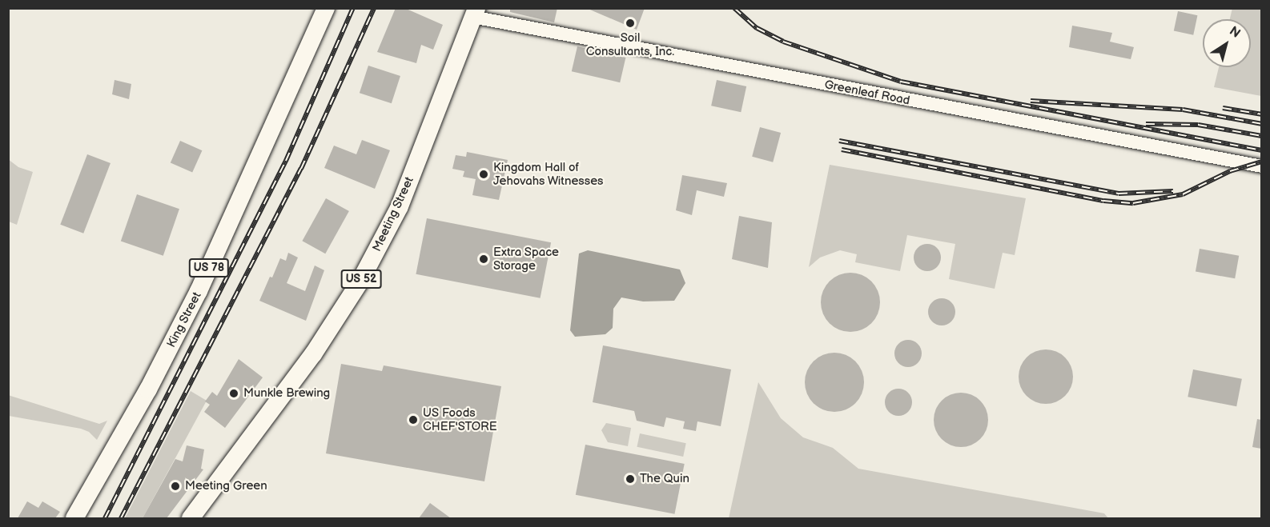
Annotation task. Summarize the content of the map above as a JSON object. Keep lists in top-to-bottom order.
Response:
{
  "streets": {
    "main road": [
      "Meeting Street",
      "US 78",
      "US 52",
      "King Street"
    ],
    "street": ["Greenleaf Road"]
  },
  "crossings": [
    ["Greenleaf Road", "Meeting Street"]
  ],
  "places": [
    "Soil Consultants, Inc.",
    "Kingdom Hall of Jehovahs Witnesses",
    "Extra Space Storage",
    "Munkle Brewing",
    "US Foods CHEF'STORE",
    "The Quin",
    "Meeting Green"
  ],
  "north": "top right"
}
